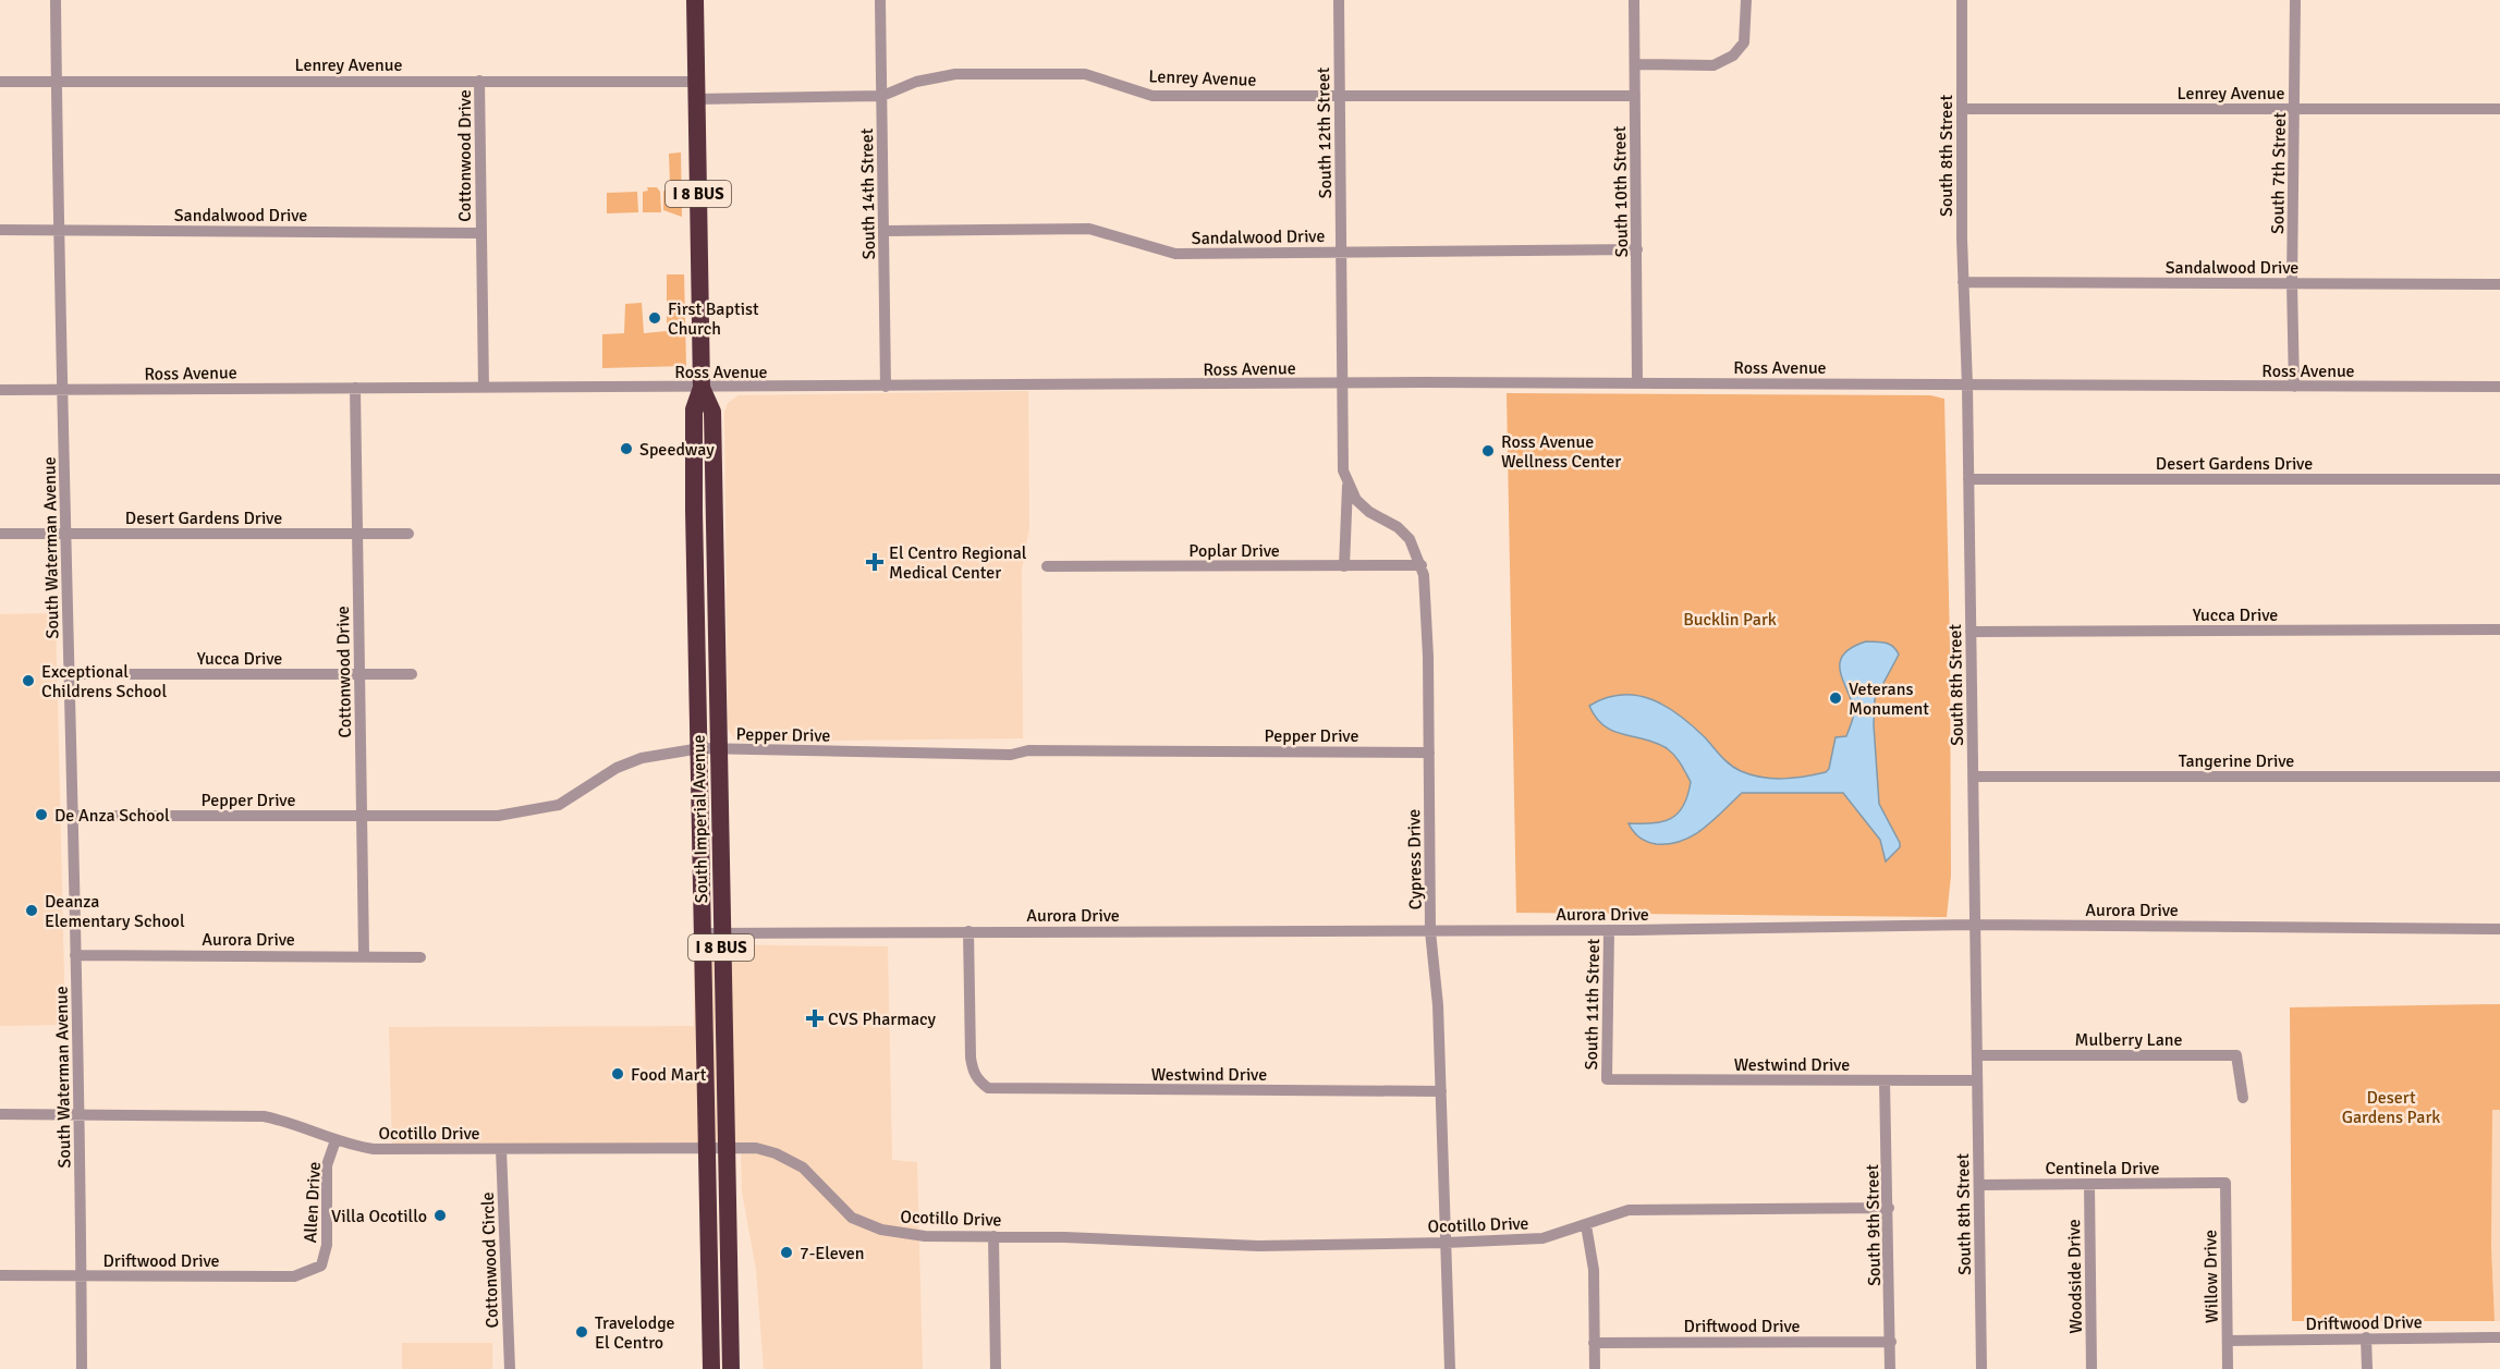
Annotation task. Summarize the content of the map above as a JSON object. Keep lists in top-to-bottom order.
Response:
{
  "streets": {
    "highway": ["I 8 BUS", "South Imperial Avenue"],
    "street": [
      "Lenrey Avenue",
      "South 12th Street",
      "Cottonwood Drive",
      "South 8th Street",
      "South 7th Street",
      "South 10th Street",
      "South 14th Street",
      "Sandalwood Drive",
      "Ross Avenue",
      "Desert Gardens Drive",
      "South Waterman Avenue",
      "Poplar Drive",
      "Yucca Drive",
      "Pepper Drive",
      "Tangerine Drive",
      "Cypress Drive",
      "Aurora Drive",
      "South 11th Street",
      "Mulberry Lane",
      "Westwind Drive",
      "Ocotillo Drive",
      "Centinela Drive",
      "Allen Drive",
      "South 9th Street",
      "Driftwood Drive",
      "Cottonwood Circle",
      "Woodside Drive",
      "Willow Drive"
    ]
  },
  "crossings": [
    ["Lenrey Avenue", "South 12th Street"],
    ["Lenrey Avenue", "Cottonwood Drive"],
    ["Lenrey Avenue", "South 8th Street"],
    ["Lenrey Avenue", "South 7th Street"],
    ["Lenrey Avenue", "South 10th Street"],
    ["Lenrey Avenue", "South 14th Street"],
    ["Lenrey Avenue", "South Waterman Avenue"],
    ["Lenrey Avenue", "South Imperial Avenue"],
    ["South 12th Street", "Sandalwood Drive"],
    ["South 12th Street", "Ross Avenue"],
    ["Cottonwood Drive", "Sandalwood Drive"],
    ["Cottonwood Drive", "Ross Avenue"],
    ["Cottonwood Drive", "Desert Gardens Drive"],
    ["Cottonwood Drive", "Yucca Drive"],
    ["Cottonwood Drive", "Pepper Drive"],
    ["Cottonwood Drive", "Aurora Drive"],
    ["South 8th Street", "Sandalwood Drive"],
    ["South 8th Street", "Ross Avenue"],
    ["South 8th Street", "Desert Gardens Drive"],
    ["South 8th Street", "Yucca Drive"],
    ["South 8th Street", "Tangerine Drive"],
    ["South 8th Street", "Aurora Drive"],
    ["South 8th Street", "Mulberry Lane"],
    ["South 8th Street", "Westwind Drive"],
    ["South 8th Street", "Centinela Drive"],
    ["South 7th Street", "Sandalwood Drive"],
    ["South 7th Street", "Ross Avenue"],
    ["South 10th Street", "Sandalwood Drive"],
    ["South 10th Street", "Ross Avenue"],
    ["South 14th Street", "Sandalwood Drive"],
    ["South 14th Street", "Ross Avenue"],
    ["Sandalwood Drive", "South Waterman Avenue"],
    ["Ross Avenue", "South Waterman Avenue"],
    ["Ross Avenue", "South Imperial Avenue"],
    ["Desert Gardens Drive", "South Waterman Avenue"],
    ["South Waterman Avenue", "Yucca Drive"],
    ["South Waterman Avenue", "Pepper Drive"],
    ["South Waterman Avenue", "Aurora Drive"],
    ["South Waterman Avenue", "Ocotillo Drive"],
    ["South Waterman Avenue", "Driftwood Drive"],
    ["Poplar Drive", "Cypress Drive"],
    ["Pepper Drive", "South Imperial Avenue"],
    ["Pepper Drive", "Cypress Drive"],
    ["South Imperial Avenue", "Aurora Drive"],
    ["South Imperial Avenue", "Ocotillo Drive"],
    ["Cypress Drive", "Aurora Drive"],
    ["Cypress Drive", "Westwind Drive"],
    ["Cypress Drive", "Ocotillo Drive"],
    ["Aurora Drive", "South 11th Street"],
    ["Aurora Drive", "Westwind Drive"],
    ["South 11th Street", "Westwind Drive"],
    ["Westwind Drive", "South 9th Street"],
    ["Ocotillo Drive", "Allen Drive"],
    ["Ocotillo Drive", "South 9th Street"],
    ["Ocotillo Drive", "Cottonwood Circle"],
    ["Centinela Drive", "Woodside Drive"],
    ["Centinela Drive", "Willow Drive"],
    ["Allen Drive", "Driftwood Drive"],
    ["South 9th Street", "Driftwood Drive"],
    ["Driftwood Drive", "Willow Drive"]
  ],
  "parks": ["Bucklin Park", "Desert Gardens Park"],
  "places": {
    "other": [
      "First Baptist Church",
      "Speedway",
      "Ross Avenue Wellness Center",
      "Exceptional Childrens School",
      "Veterans Monument",
      "De Anza School",
      "Deanza Elementary School",
      "Food Mart",
      "Villa Ocotillo",
      "7-Eleven",
      "Travelodge El Centro"
    ],
    "health": ["El Centro Regional Medical Center", "CVS Pharmacy"]
  }
}
